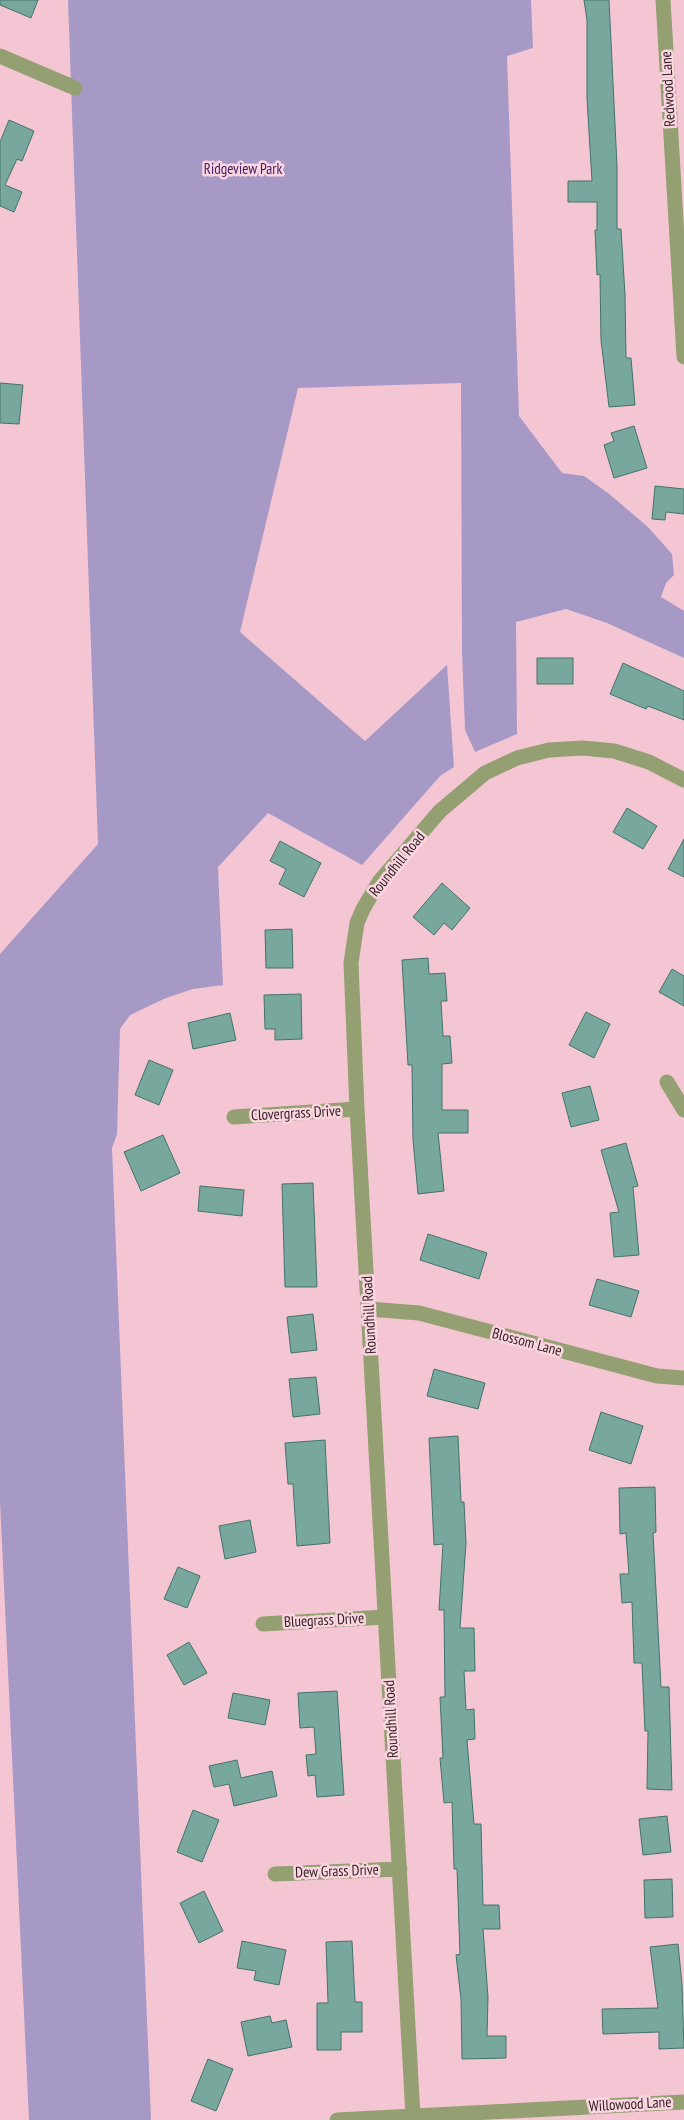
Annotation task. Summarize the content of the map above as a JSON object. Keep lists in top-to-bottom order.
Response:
{
  "streets": {
    "street": [
      "Redwood Lane",
      "Roundhill Road",
      "Clovergrass Drive",
      "Blossom Lane",
      "Bluegrass Drive",
      "Dew Grass Drive",
      "Willowood Lane"
    ]
  },
  "crossings": [
    ["Roundhill Road", "Clovergrass Drive"],
    ["Roundhill Road", "Blossom Lane"],
    ["Roundhill Road", "Bluegrass Drive"],
    ["Roundhill Road", "Dew Grass Drive"],
    ["Roundhill Road", "Willowood Lane"]
  ],
  "parks": ["Ridgeview Park"]
}
